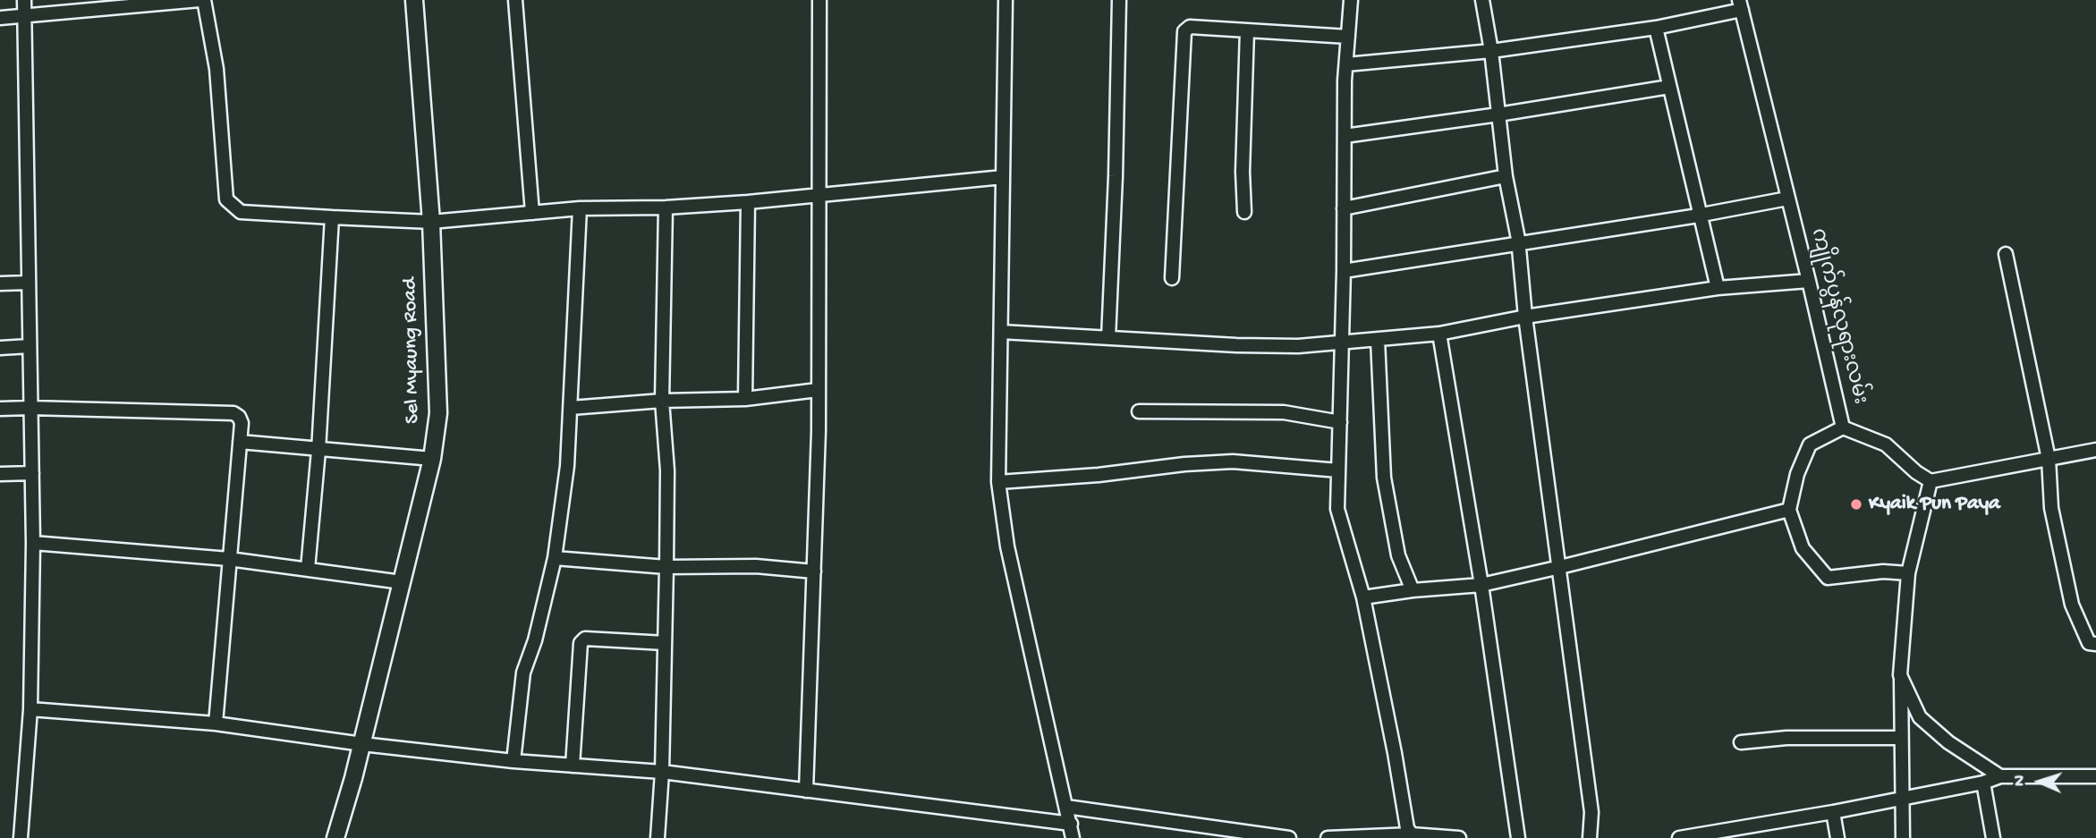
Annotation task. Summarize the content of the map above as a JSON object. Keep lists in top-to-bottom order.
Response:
{
  "streets": {
    "main road": ["Sel Myaung Road"],
    "street": ["ကျိုက်ပွန်လုရားလမ်း"]
  },
  "places": ["Kyaik Pun Paya"],
  "north": "left"
}
